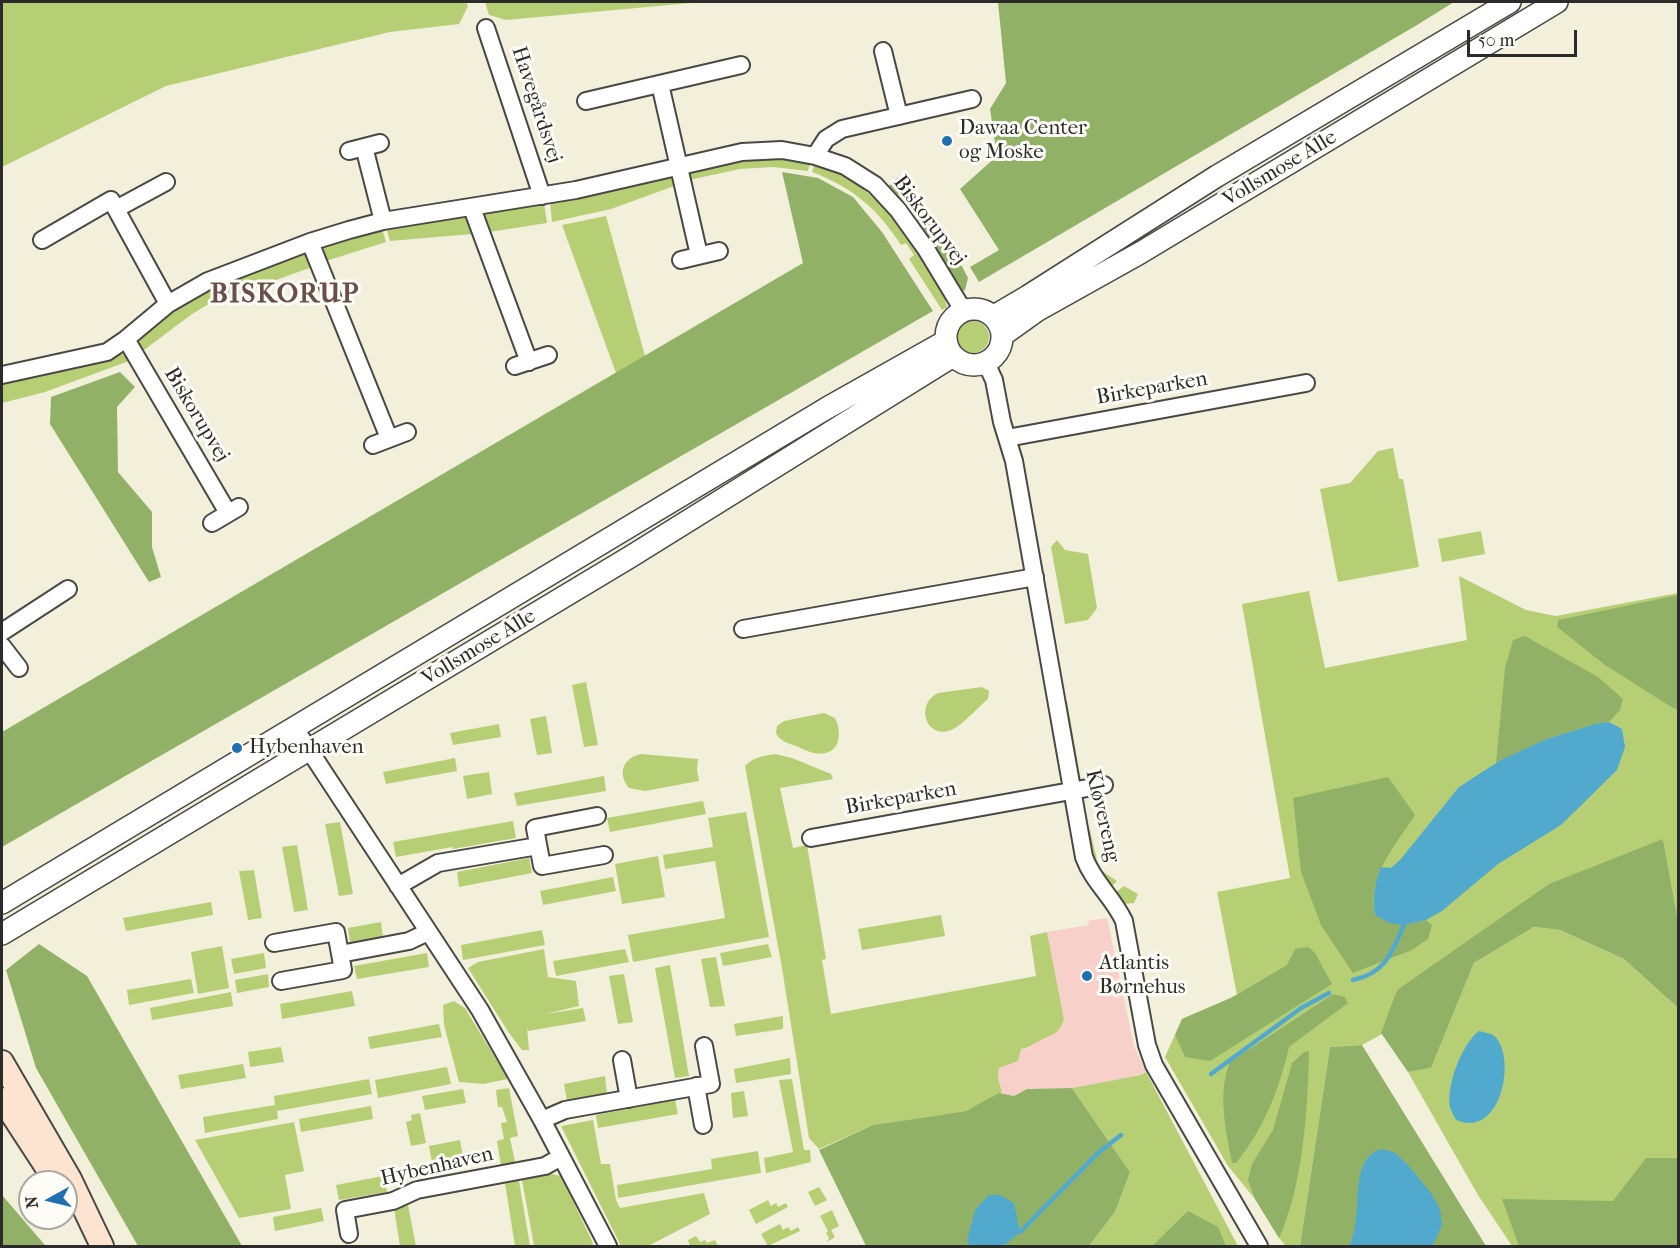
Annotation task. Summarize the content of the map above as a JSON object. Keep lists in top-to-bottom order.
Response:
{
  "streets": {
    "street": [
      "Havegårdsvej",
      "Vollsmose Alle",
      "Biskorupvej",
      "Birkeparken",
      "Kløvereng",
      "Hybenhaven"
    ]
  },
  "crossings": [
    ["Havegårdsvej", "Biskorupvej"],
    ["Vollsmose Alle", "Biskorupvej"],
    ["Vollsmose Alle", "Kløvereng"],
    ["Biskorupvej", "Kløvereng"],
    ["Birkeparken", "Kløvereng"]
  ],
  "districts": ["BISKORUP"],
  "places": ["Dawaa Center og Moske", "Hybenhaven", "Atlantis Børnehus"],
  "scale_bar": "50 m",
  "north": "left"
}
